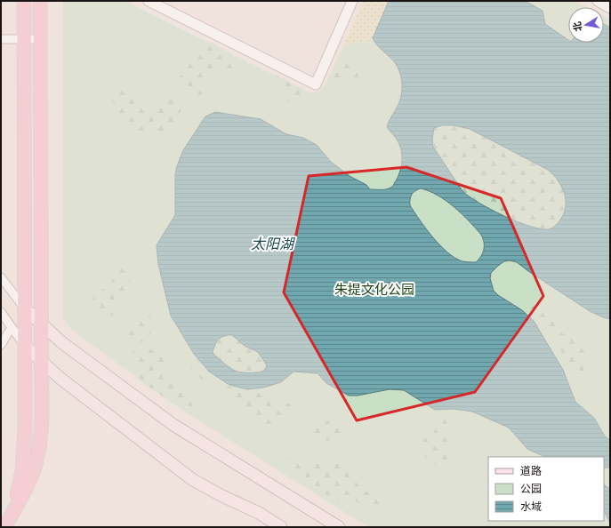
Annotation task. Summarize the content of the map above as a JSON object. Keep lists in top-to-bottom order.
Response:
{
  "water": ["太阳湖"],
  "parks": ["朱提文化公园"],
  "legend": ["道路", "公园", "水域"],
  "north": "left"
}
